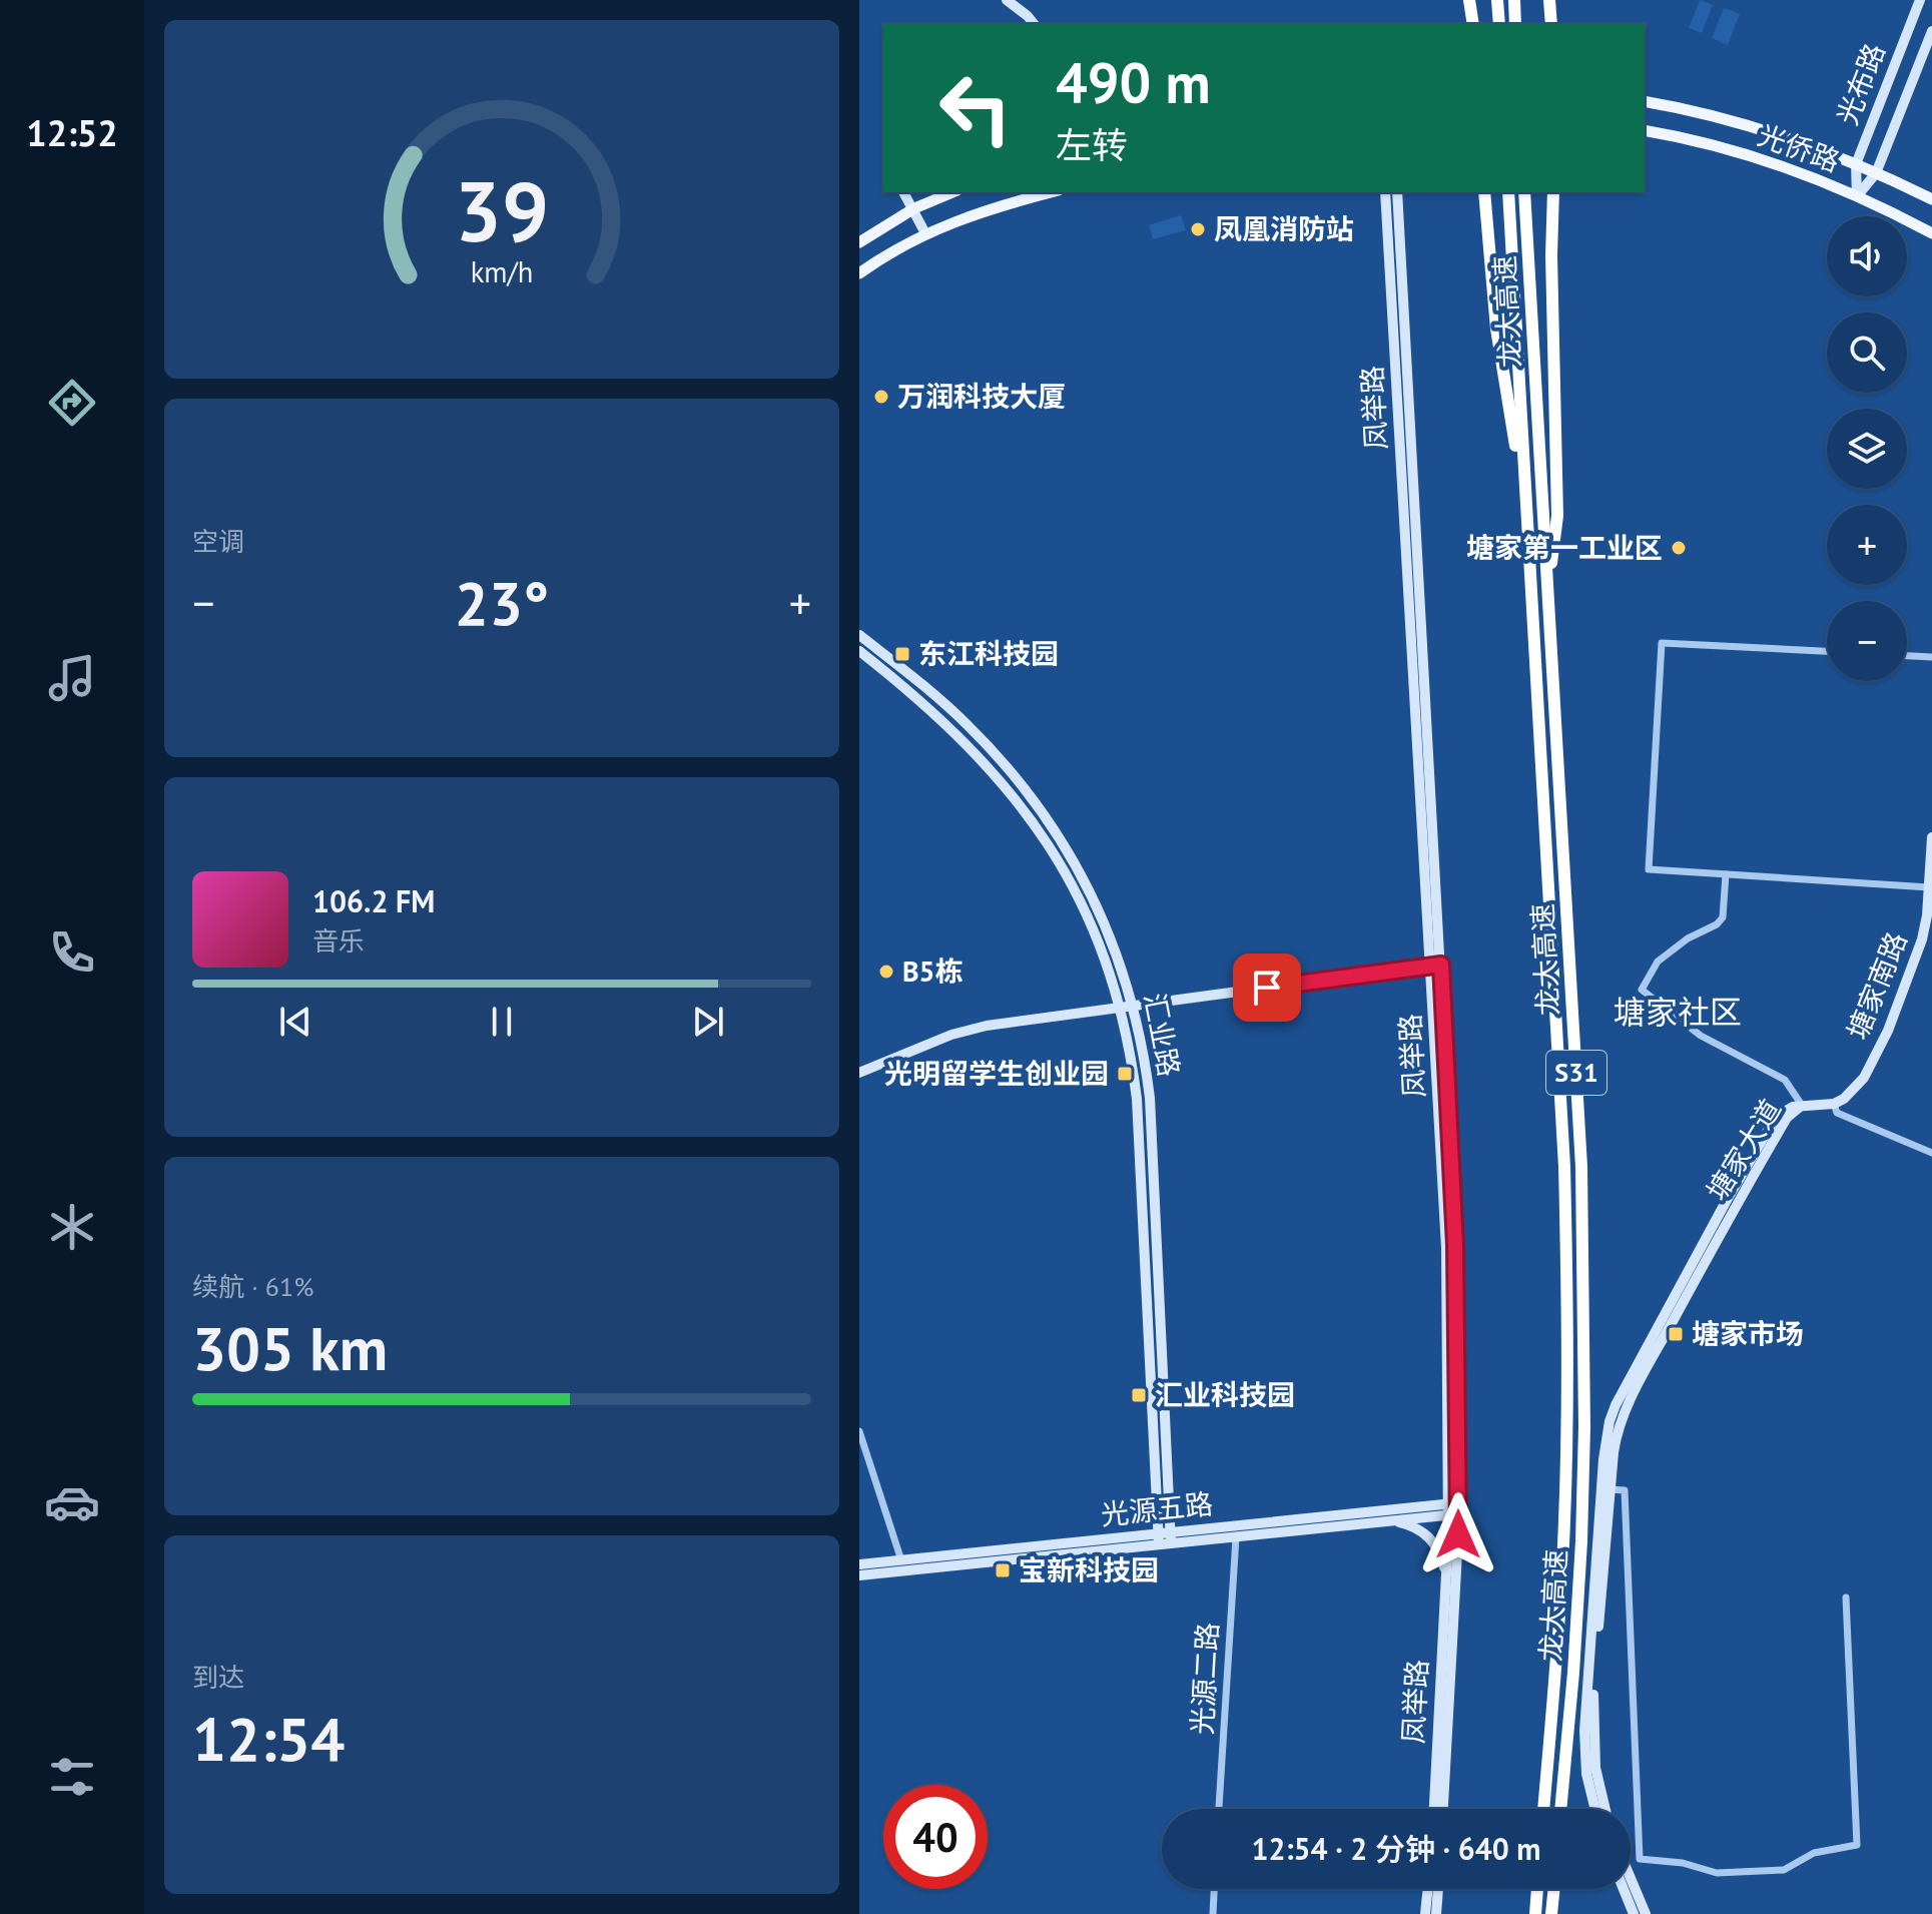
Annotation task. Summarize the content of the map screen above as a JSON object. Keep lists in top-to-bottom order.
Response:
{
  "streets": {
    "highway": ["龙大高速", "S31"],
    "main road": ["光侨路"],
    "street": [
      "光布路",
      "凤举路",
      "塘家南路",
      "汇业路",
      "塘家大道",
      "光源五路",
      "光源二路"
    ]
  },
  "crossings": [
    ["光布路", "光侨路"],
    ["凤举路", "光源五路"],
    ["汇业路", "光源五路"],
    ["光源五路", "光源二路"]
  ],
  "districts": ["塘家社区"],
  "places": {
    "other": [
      "凤凰消防站",
      "万润科技大厦",
      "塘家第一工业区",
      "B5栋"
    ],
    "transit": [
      "东江科技园",
      "光明留学生创业园",
      "塘家市场",
      "汇业科技园",
      "宝新科技园"
    ]
  },
  "page": {
    "tabs": "12:52",
    "turn": ["490 m", "左转"],
    "map_buttons": ["+", "−"],
    "tile": [
      "空调",
      ["续航 · 61%", "305 km"],
      ["到达", "12:54"]
    ],
    "heat": ["−", "23°", "+"],
    "song": ["106.2 FM", "音乐"],
    "limit": "40",
    "trip": "12:54 · 2 分钟 · 640 m",
    "gauge": ["39", "km/h"]
  }
}
